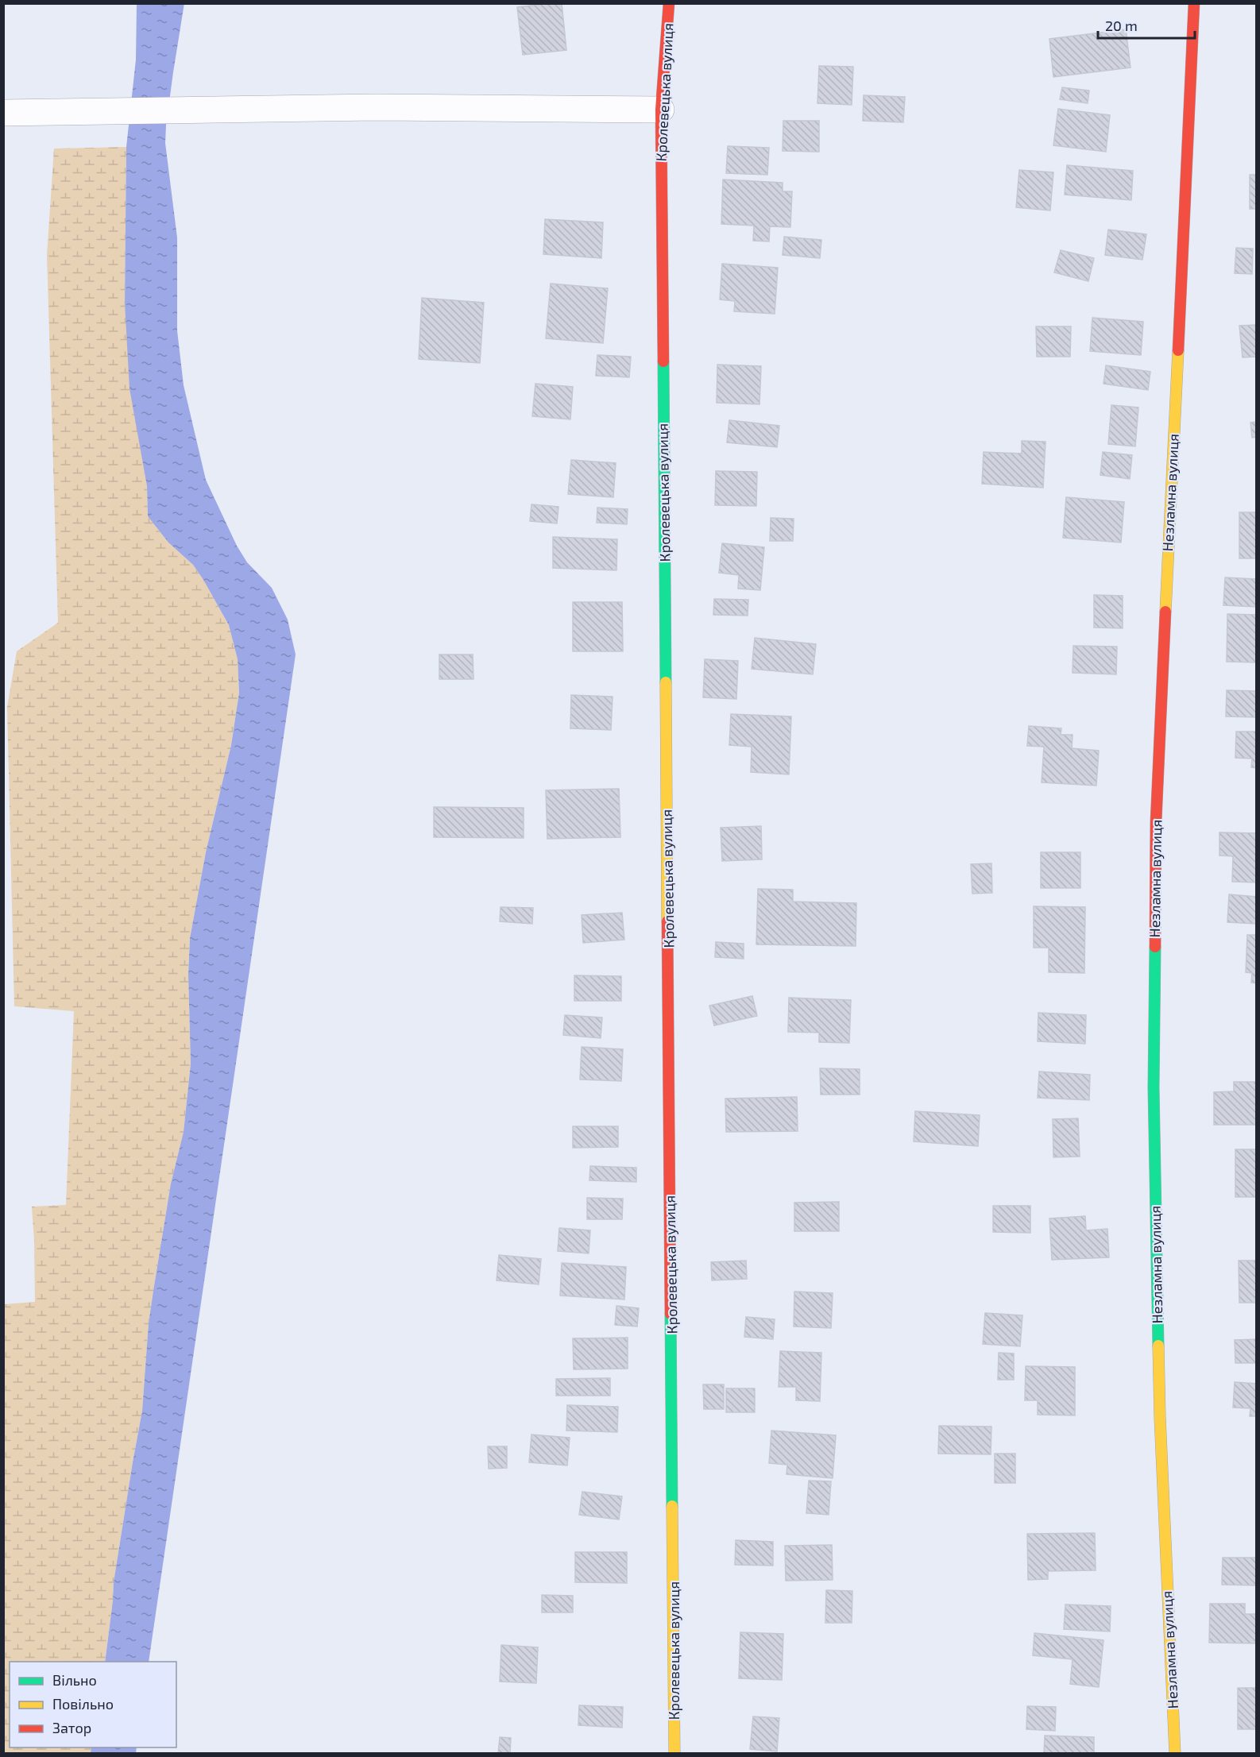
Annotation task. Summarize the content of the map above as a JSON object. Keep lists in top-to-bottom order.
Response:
{
  "streets": {
    "street": ["Кролевецька вулиця", "Незламна вулиця"]
  },
  "legend": ["Вільно", "Повільно", "Затор"],
  "scale_bar": "20 m"
}
